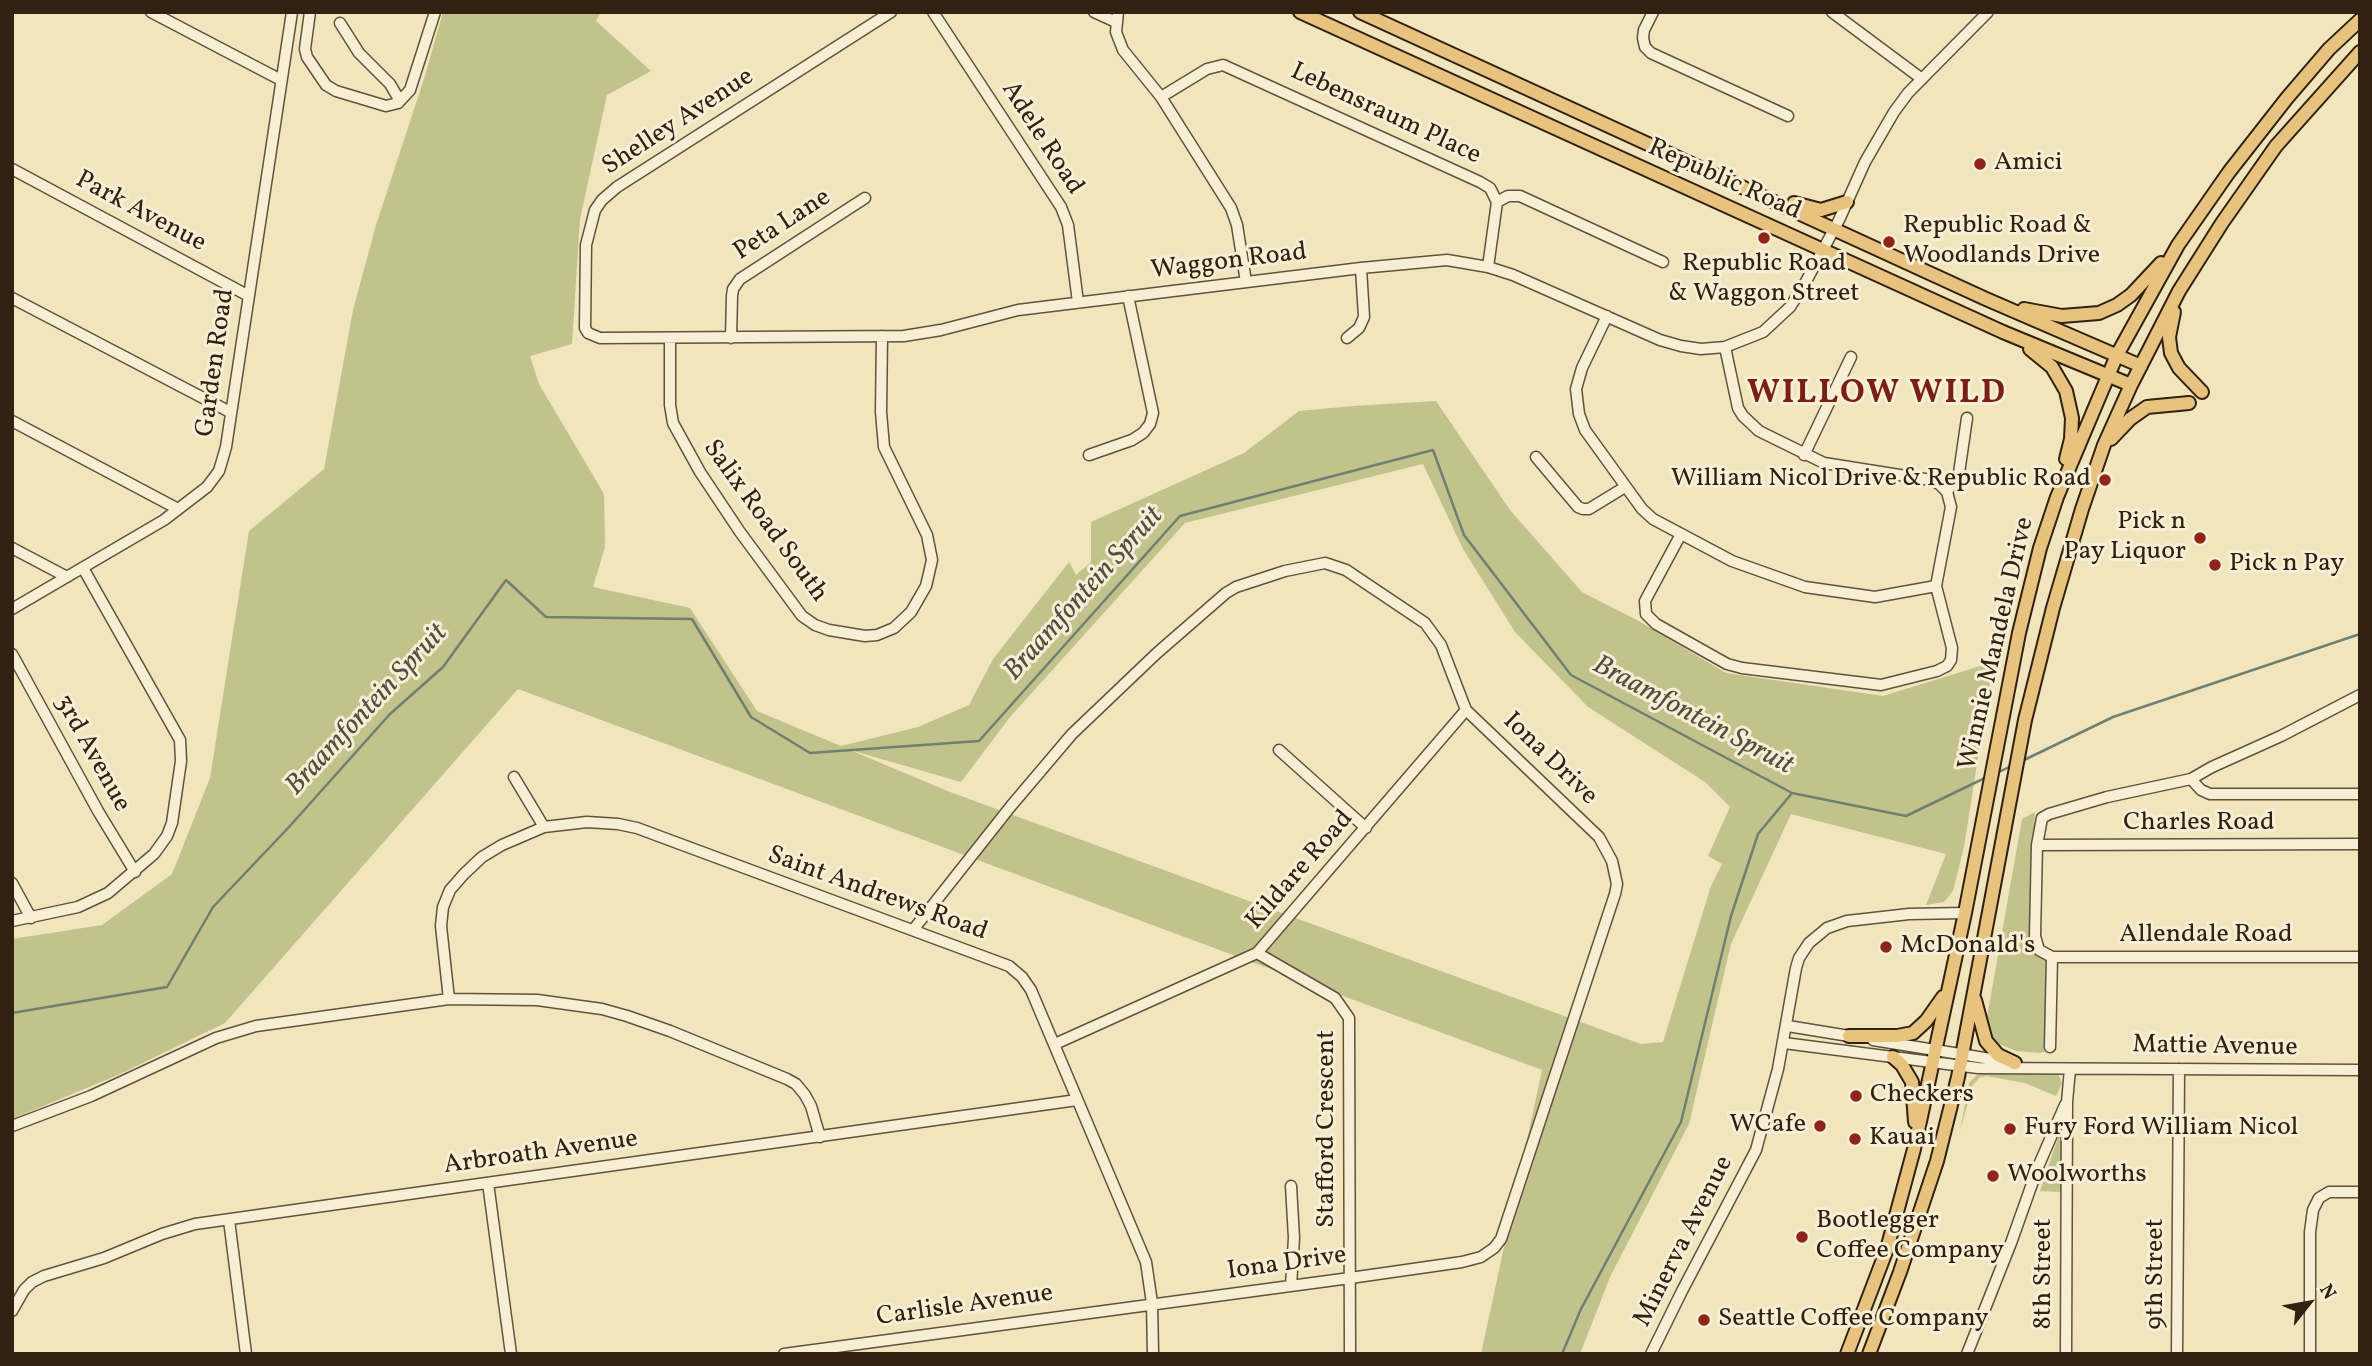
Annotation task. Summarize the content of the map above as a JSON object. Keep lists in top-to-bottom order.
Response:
{
  "streets": {
    "main road": ["Republic Road", "Winnie Mandela Drive"],
    "street": [
      "Lebensraum Place",
      "Shelley Avenue",
      "Adele Road",
      "Park Avenue",
      "Peta Lane",
      "Waggon Road",
      "Garden Road",
      "Salix Road South",
      "3rd Avenue",
      "Iona Drive",
      "Charles Road",
      "Kildare Road",
      "Saint Andrews Road",
      "Allendale Road",
      "Mattie Avenue",
      "Stafford Crescent",
      "Arbroath Avenue",
      "Minerva Avenue",
      "8th Street",
      "9th Street",
      "Carlisle Avenue"
    ]
  },
  "crossings": [
    ["Shelley Avenue", "Waggon Road"],
    ["Adele Road", "Waggon Road"],
    ["Republic Road", "Waggon Road"],
    ["Republic Road", "Winnie Mandela Drive"],
    ["Park Avenue", "Garden Road"],
    ["Peta Lane", "Waggon Road"],
    ["Waggon Road", "Salix Road South"],
    ["Winnie Mandela Drive", "Mattie Avenue"],
    ["Winnie Mandela Drive", "Minerva Avenue"],
    ["Iona Drive", "Kildare Road"],
    ["Iona Drive", "Saint Andrews Road"],
    ["Iona Drive", "Stafford Crescent"],
    ["Iona Drive", "Carlisle Avenue"],
    ["Kildare Road", "Saint Andrews Road"],
    ["Kildare Road", "Stafford Crescent"],
    ["Saint Andrews Road", "Arbroath Avenue"],
    ["Saint Andrews Road", "Carlisle Avenue"],
    ["Mattie Avenue", "Minerva Avenue"],
    ["Mattie Avenue", "8th Street"],
    ["Mattie Avenue", "9th Street"]
  ],
  "districts": ["WILLOW WILD"],
  "water": ["Braamfontein Spruit"],
  "places": [
    "Amici",
    "Republic Road & Waggon Street",
    "Republic Road & Woodlands Drive",
    "William Nicol Drive & Republic Road",
    "Pick n Pay Liquor",
    "Pick n Pay",
    "McDonald's",
    "Checkers",
    "WCafe",
    "Fury Ford William Nicol",
    "Kauai",
    "Woolworths",
    "Bootlegger Coffee Company",
    "Seattle Coffee Company"
  ],
  "north": "top right"
}
